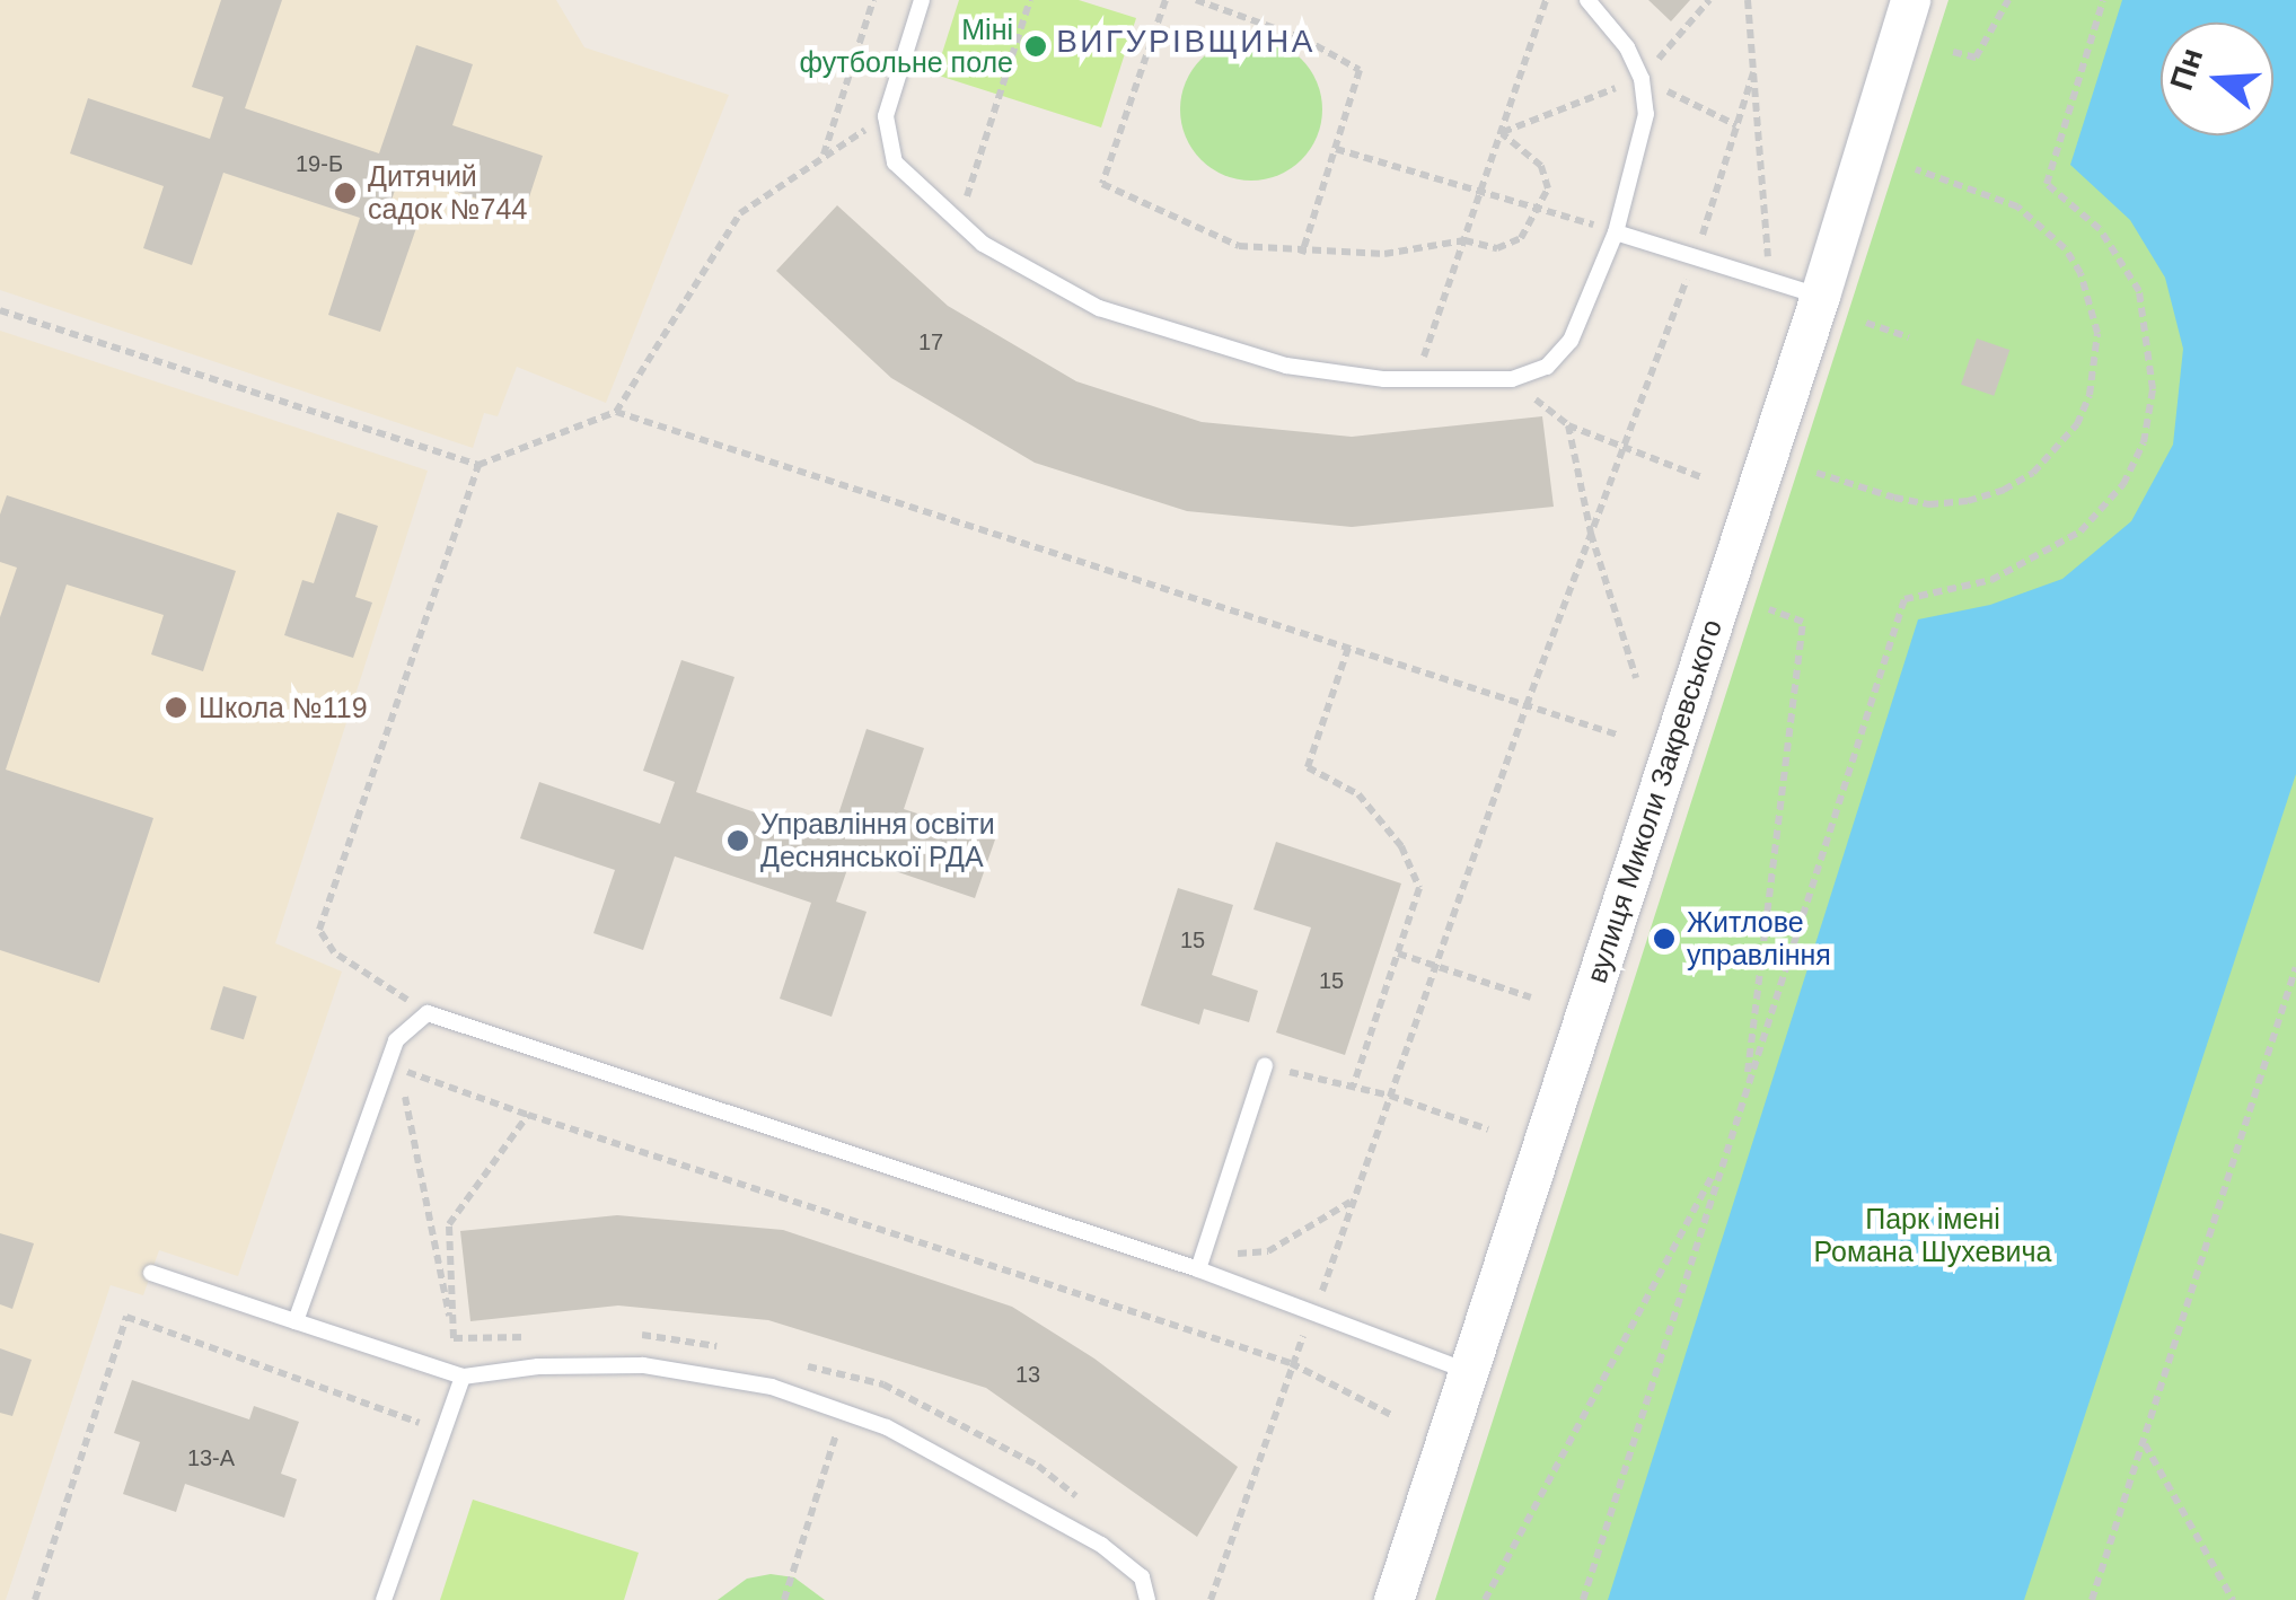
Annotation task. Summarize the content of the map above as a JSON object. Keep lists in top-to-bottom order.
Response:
{
  "streets": {
    "street": ["вулиця Миколи Закревського"]
  },
  "districts": ["ВИГУРІВЩИНА"],
  "parks": ["Парк імені Романа Шухевича"],
  "places": [
    "Міні футбольне поле",
    "Дитячий садок №744",
    "Школа №119",
    "Управління освіти Деснянської РДА",
    "Житлове управління"
  ],
  "house_numbers": [
    "19-Б",
    "17",
    "15",
    "15",
    "13",
    "13-А"
  ],
  "north": "left"
}
